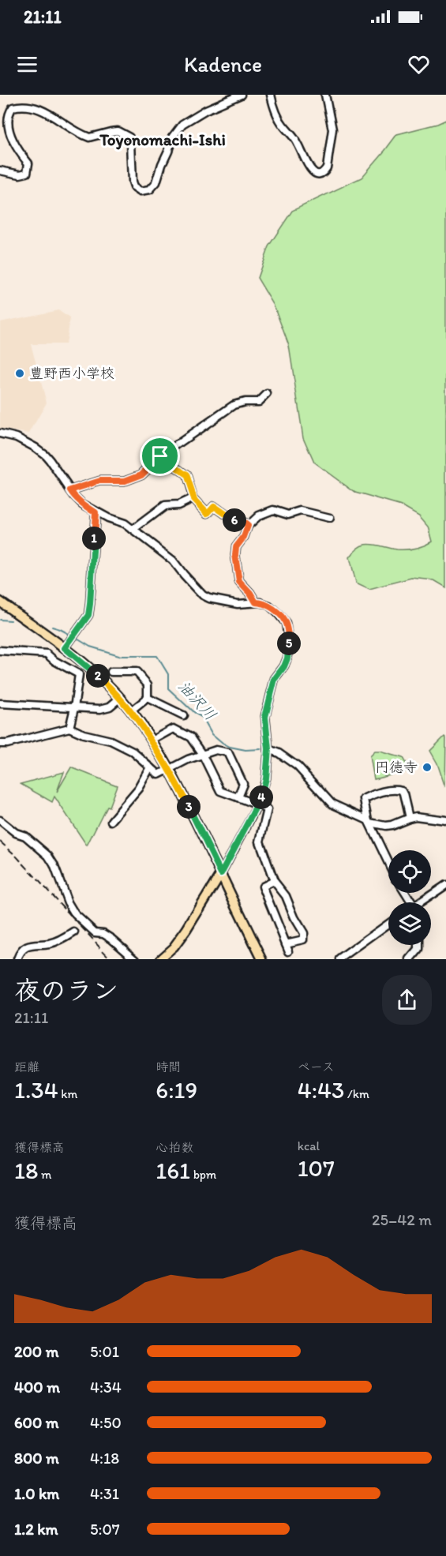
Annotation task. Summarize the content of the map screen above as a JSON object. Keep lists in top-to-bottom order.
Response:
{
  "districts": ["Toyonomachi-Ishi"],
  "water": ["油沢川"],
  "places": ["豊野西小学校", "円徳寺"],
  "page": {
    "status": "21:11",
    "header": "Kadence",
    "pins": [
      "6",
      "1",
      "5",
      "2",
      "4",
      "3"
    ],
    "heading": ["夜のラン", "21:11"],
    "stats": [
      ["距離", "1.34 km"],
      ["時間", "6:19"],
      ["ペース", "4:43 /km"],
      ["獲得標高", "18 m"],
      ["心拍数", "161 bpm"],
      ["kcal", "107"]
    ],
    "chart": ["獲得標高", "25–42 m"],
    "list": [
      {
        "name": "200 m",
        "note": "5:01"
      },
      {
        "name": "400 m",
        "note": "4:34"
      },
      {
        "name": "600 m",
        "note": "4:50"
      },
      {
        "name": "800 m",
        "note": "4:18"
      },
      {
        "name": "1.0 km",
        "note": "4:31"
      },
      {
        "name": "1.2 km",
        "note": "5:07"
      }
    ]
  }
}
